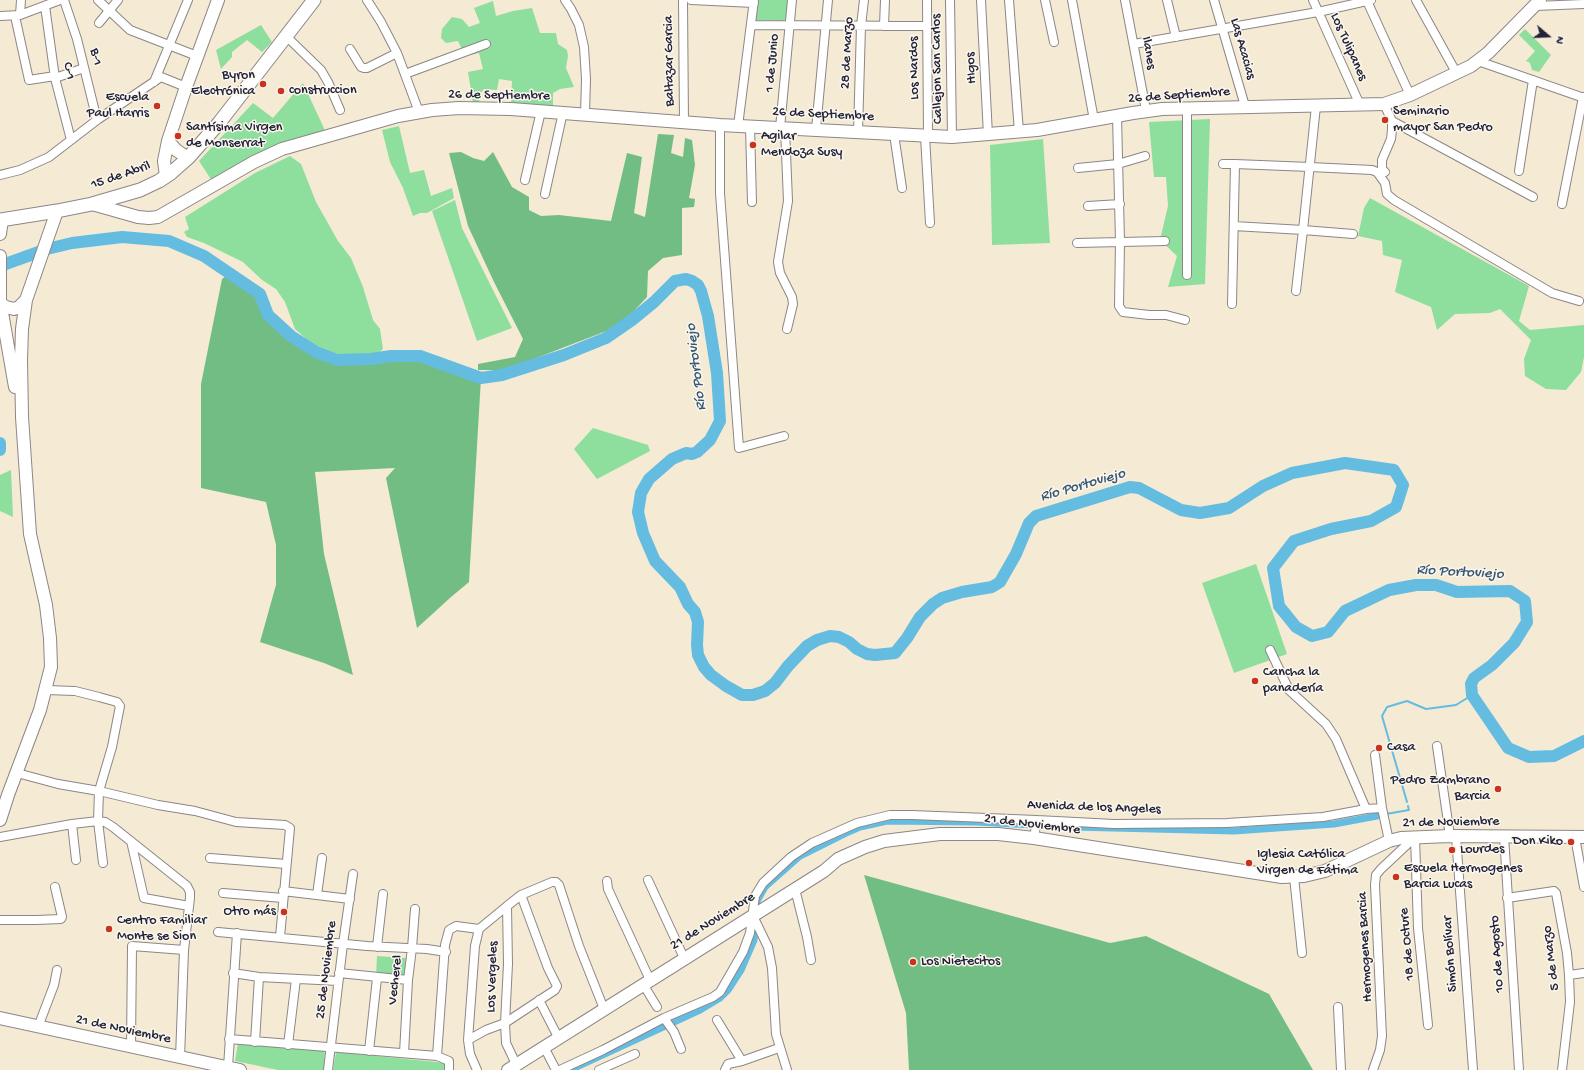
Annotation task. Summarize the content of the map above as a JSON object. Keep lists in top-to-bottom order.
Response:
{
  "streets": {
    "main road": ["15 de Abril"],
    "street": [
      "Los Tulipanes",
      "Las Acacias",
      "28 de Marzo",
      "Ilanes",
      "B-1",
      "Baltazar Garcia",
      "1 de Junio",
      "Los Nardos",
      "HIgos",
      "Callejon San Carlos",
      "C-1",
      "26 de Septiembre",
      "Avenida de los Angeles",
      "21 de Noviembre",
      "18 de Octure",
      "Hermogenes Barcia",
      "Simón Bolívar",
      "10 de Agosto",
      "5 de Marzo",
      "25 de Noviembre",
      "Los Vergeles",
      "Vecherel"
    ]
  },
  "crossings": [
    ["Los Tulipanes", "26 de Septiembre"],
    ["Las Acacias", "26 de Septiembre"],
    ["28 de Marzo", "26 de Septiembre"],
    ["Ilanes", "26 de Septiembre"],
    ["Baltazar Garcia", "26 de Septiembre"],
    ["1 de Junio", "26 de Septiembre"],
    ["Los Nardos", "26 de Septiembre"],
    ["HIgos", "26 de Septiembre"],
    ["Callejon San Carlos", "26 de Septiembre"],
    ["26 de Septiembre", "15 de Abril"],
    ["Avenida de los Angeles", "21 de Noviembre"],
    ["21 de Noviembre", "18 de Octure"],
    ["21 de Noviembre", "Hermogenes Barcia"],
    ["21 de Noviembre", "Simón Bolívar"],
    ["21 de Noviembre", "10 de Agosto"],
    ["21 de Noviembre", "Los Vergeles"],
    ["18 de Octure", "Hermogenes Barcia"],
    ["10 de Agosto", "5 de Marzo"]
  ],
  "water": ["Río Portoviejo"],
  "places": [
    "Byron Electrónica",
    "construccion",
    "Escuela Paul Harris",
    "Seminario mayor San Pedro",
    "Santísima Virgen de Monserrat",
    "Agilar Mendoza Susy",
    "Cancha la panadería",
    "Casa",
    "Pedro Zambrano Barcia",
    "Don Kiko",
    "Lourdes",
    "Iglesia Católica Virgen de Fátima",
    "Escuela Hermogenes Barcia Lucas",
    "Otro más",
    "Centro Familiar Monte se Sion",
    "Los Nietecitos"
  ],
  "north": "right"
}
